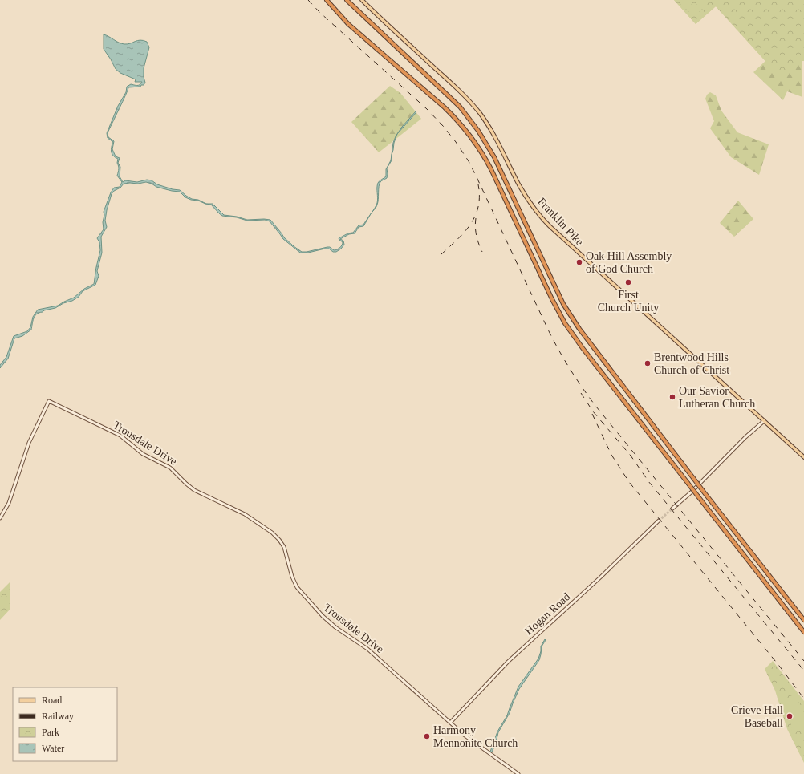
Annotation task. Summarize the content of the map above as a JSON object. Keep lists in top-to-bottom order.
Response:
{
  "streets": {
    "main road": ["Franklin Pike"],
    "street": ["Trousdale Drive", "Hogan Road"]
  },
  "crossings": [
    ["Trousdale Drive", "Hogan Road"]
  ],
  "places": [
    "Oak Hill Assembly of God Church",
    "First Church Unity",
    "Brentwood Hills Church of Christ",
    "Our Savior Lutheran Church",
    "Crieve Hall Baseball",
    "Harmony Mennonite Church"
  ],
  "legend": [
    "Road",
    "Railway",
    "Park",
    "Water"
  ]
}
